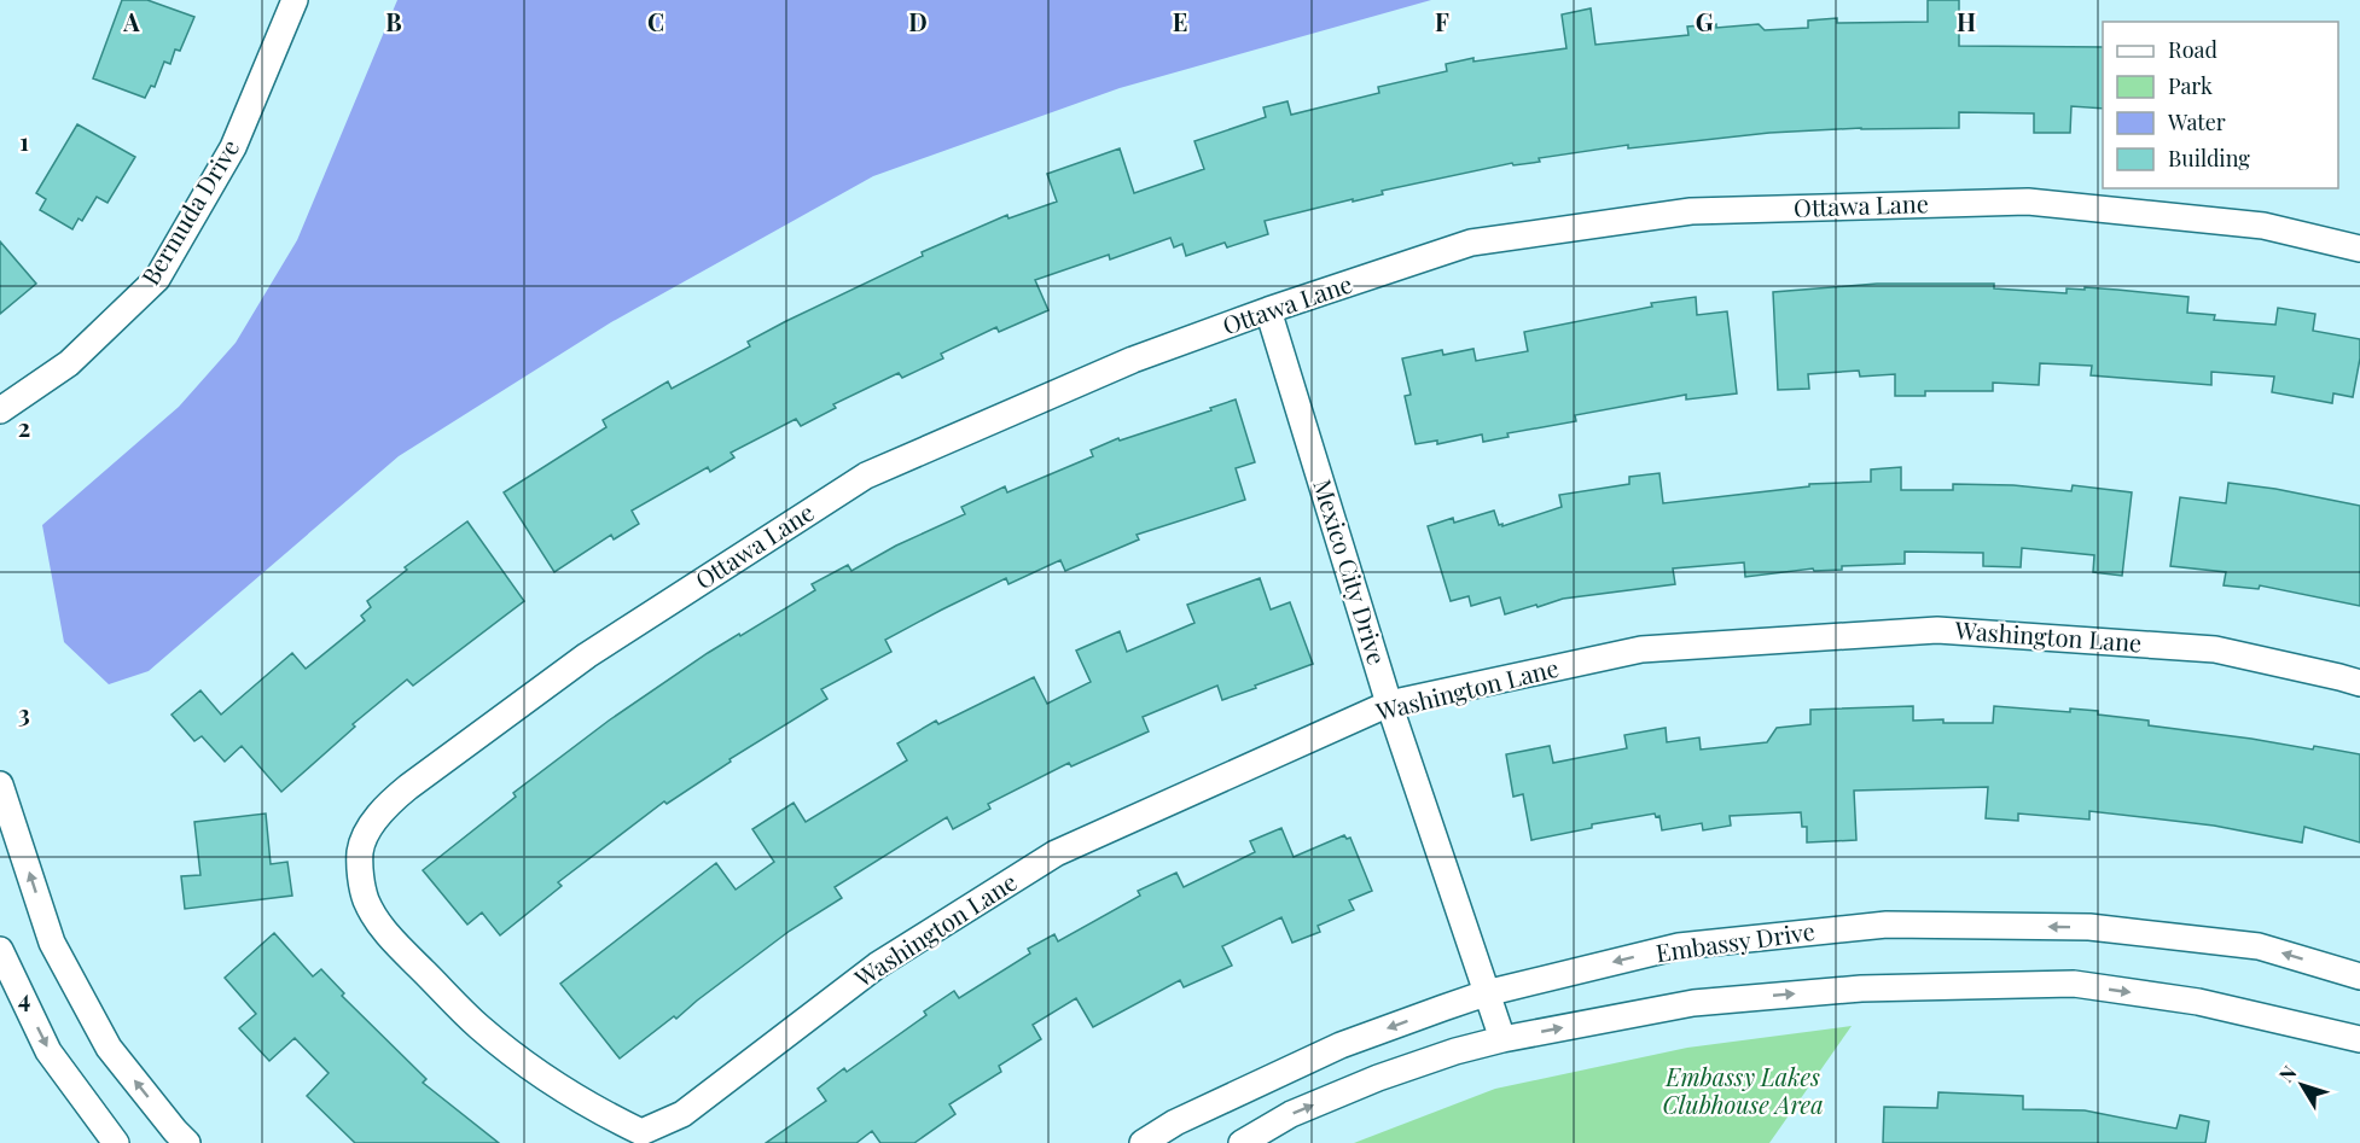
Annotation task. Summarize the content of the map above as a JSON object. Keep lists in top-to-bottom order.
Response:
{
  "streets": {
    "street": [
      "Ottawa Lane",
      "Bermuda Drive",
      "Mexico City Drive",
      "Washington Lane",
      "Embassy Drive"
    ]
  },
  "crossings": [
    ["Ottawa Lane", "Mexico City Drive"],
    ["Ottawa Lane", "Washington Lane"],
    ["Mexico City Drive", "Washington Lane"],
    ["Mexico City Drive", "Embassy Drive"]
  ],
  "parks": ["Embassy Lakes Clubhouse Area"],
  "legend": [
    "Road",
    "Park",
    "Water",
    "Building"
  ],
  "north": "top left",
  "grid": {
    "columns": [
      "A",
      "B",
      "C",
      "D",
      "E",
      "F",
      "G",
      "H"
    ],
    "rows": [
      "1",
      "2",
      "3",
      "4"
    ]
  }
}
